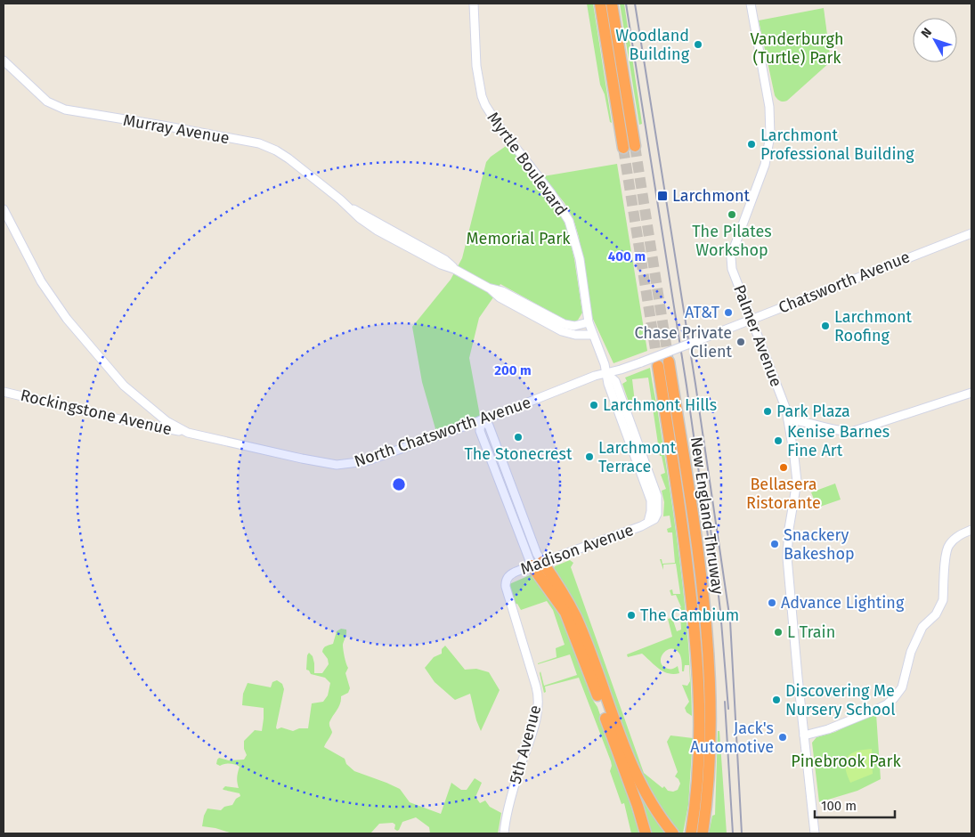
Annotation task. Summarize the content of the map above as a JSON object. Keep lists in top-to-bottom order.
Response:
{
  "streets": {
    "highway": ["New England Thruway"],
    "street": [
      "Murray Avenue",
      "Myrtle Boulevard",
      "Chatsworth Avenue",
      "Palmer Avenue",
      "Rockingstone Avenue",
      "North Chatsworth Avenue",
      "Madison Avenue",
      "5th Avenue"
    ]
  },
  "crossings": [
    ["Murray Avenue", "Myrtle Boulevard"],
    ["Myrtle Boulevard", "North Chatsworth Avenue"],
    ["Myrtle Boulevard", "Madison Avenue"],
    ["Chatsworth Avenue", "Palmer Avenue"],
    ["Chatsworth Avenue", "North Chatsworth Avenue"],
    ["Rockingstone Avenue", "North Chatsworth Avenue"],
    ["Madison Avenue", "5th Avenue"]
  ],
  "parks": ["Vanderburgh (Turtle) Park", "Memorial Park", "Pinebrook Park"],
  "places": {
    "other": [
      "Woodland Building",
      "Larchmont Professional Building",
      "The Pilates Workshop",
      "AT&T",
      "Larchmont Roofing",
      "Chase Private Client",
      "Larchmont Hills",
      "Park Plaza",
      "The Stonecrest",
      "Kenise Barnes Fine Art",
      "Larchmont Terrace",
      "Bellasera Ristorante",
      "Snackery Bakeshop",
      "Advance Lighting",
      "The Cambium",
      "L Train",
      "Discovering Me Nursery School",
      "Jack's Automotive"
    ],
    "transit": ["Larchmont"]
  },
  "scale_bar": "100 m",
  "north": "top left",
  "rings": ["400 m", "200 m"]
}
